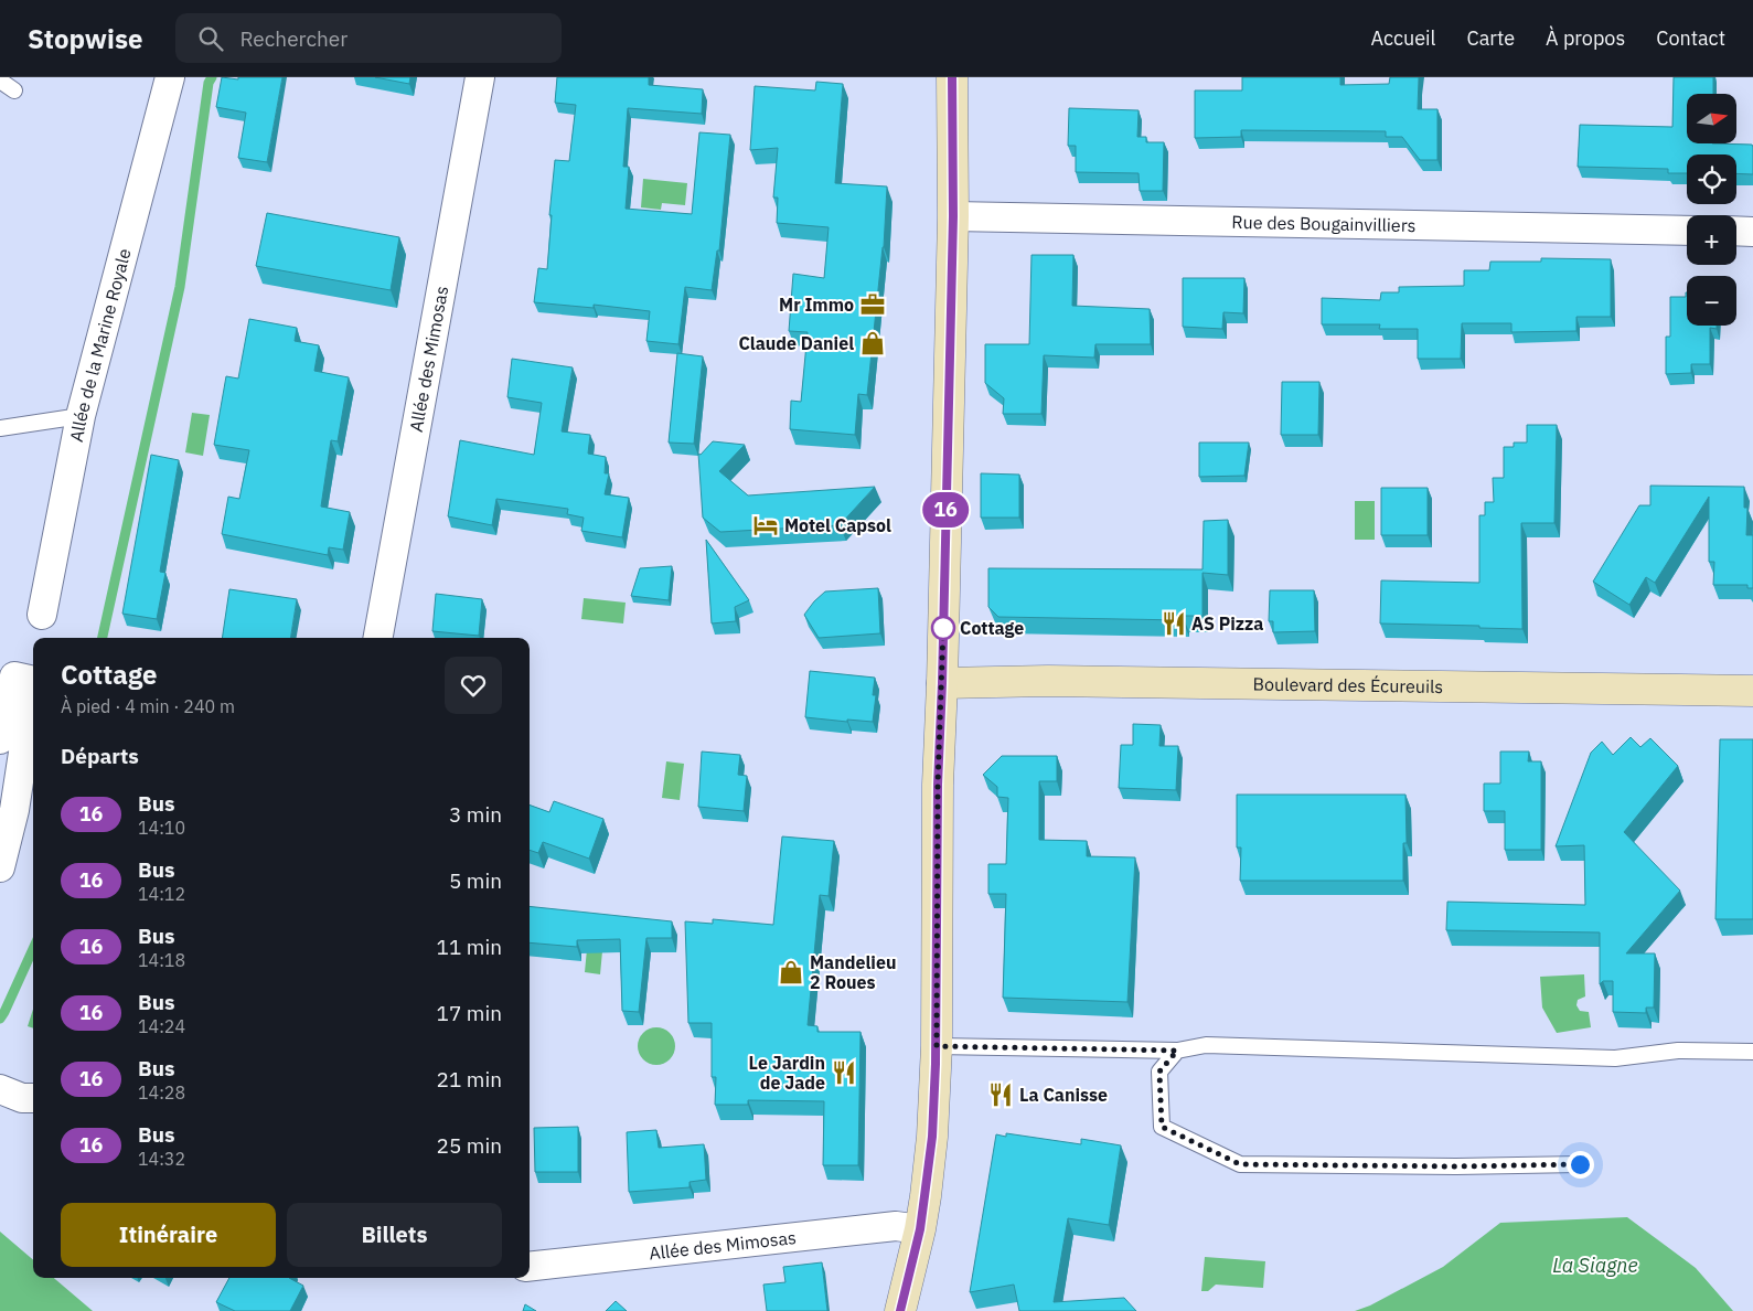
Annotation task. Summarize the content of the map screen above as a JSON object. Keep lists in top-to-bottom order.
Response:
{
  "streets": {
    "main road": ["Boulevard des Écureuils"],
    "street": ["Rue des Bougainvilliers", "Allée de la Marine Royale", "Allée des Mimosas"]
  },
  "water": ["La Siagne"],
  "places": {
    "office": ["Mr Immo"],
    "shop": ["Claude Daniel", "Mandelieu 2 Roues"],
    "hotel": ["Motel Capsol"],
    "restaurant": ["AS Pizza", "Le Jardin de Jade", "La Canisse"],
    "other": ["Cottage"]
  },
  "lines": ["bus line 16"],
  "north": "right",
  "page": {
    "header": "Stopwise",
    "search": "Rechercher",
    "nav": [
      "Accueil",
      "Carte",
      "À propos",
      "Contact"
    ],
    "on_map": "16",
    "map_buttons": ["+", "−"],
    "heading": [
      ["Cottage", "À pied · 4 min · 240 m"],
      "Départs"
    ],
    "list": [
      {
        "mark": "16",
        "name": "Bus",
        "note": "14:10",
        "value": "3 min"
      },
      {
        "mark": "16",
        "name": "Bus",
        "note": "14:12",
        "value": "5 min"
      },
      {
        "mark": "16",
        "name": "Bus",
        "note": "14:18",
        "value": "11 min"
      },
      {
        "mark": "16",
        "name": "Bus",
        "note": "14:24",
        "value": "17 min"
      },
      {
        "mark": "16",
        "name": "Bus",
        "note": "14:28",
        "value": "21 min"
      },
      {
        "mark": "16",
        "name": "Bus",
        "note": "14:32",
        "value": "25 min"
      }
    ],
    "buttons": ["Itinéraire", "Billets"]
  }
}
